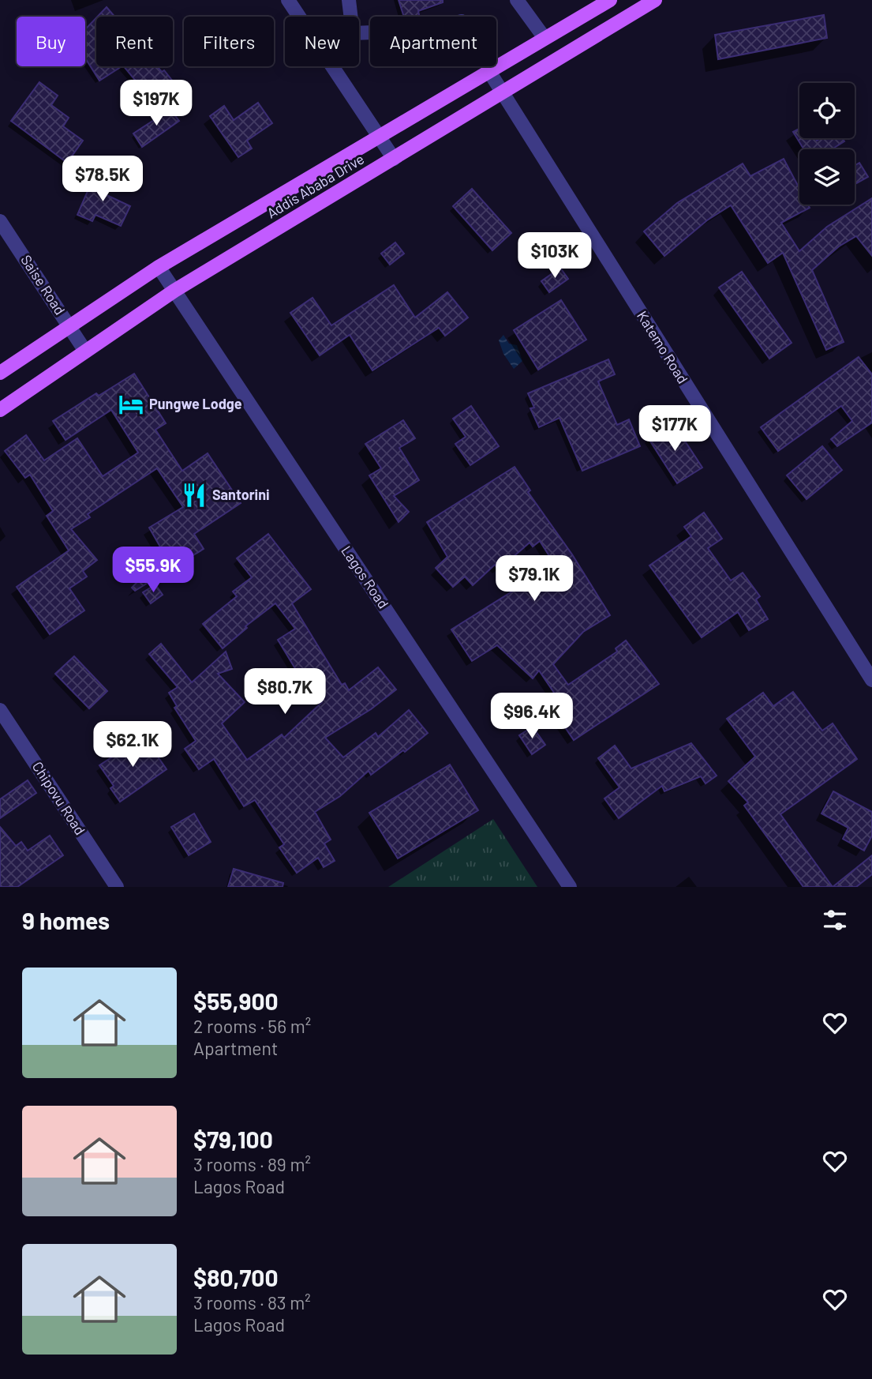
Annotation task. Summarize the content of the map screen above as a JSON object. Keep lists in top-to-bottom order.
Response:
{
  "streets": {
    "main road": ["Addis Ababa Drive"],
    "street": [
      "Saise Road",
      "Katemo Road",
      "Lagos Road",
      "Chipovu Road"
    ]
  },
  "crossings": [
    ["Addis Ababa Drive", "Saise Road"],
    ["Addis Ababa Drive", "Katemo Road"],
    ["Addis Ababa Drive", "Lagos Road"]
  ],
  "places": {
    "hotel": ["Pungwe Lodge"],
    "restaurant": ["Santorini"]
  },
  "page": {
    "chip": [
      "Buy",
      "Rent",
      "Filters",
      "New",
      "Apartment"
    ],
    "price": [
      "$197K",
      "$78.5K",
      "$103K",
      "$177K",
      "$55.9K",
      "$79.1K",
      "$80.7K",
      "$96.4K",
      "$62.1K"
    ],
    "heading": "9 homes",
    "list": [
      {
        "name": "$55,900",
        "note": "2 rooms · 56 m² · Apartment"
      },
      {
        "name": "$79,100",
        "note": "3 rooms · 89 m² · Lagos Road"
      },
      {
        "name": "$80,700",
        "note": "3 rooms · 83 m² · Lagos Road"
      }
    ]
  }
}
